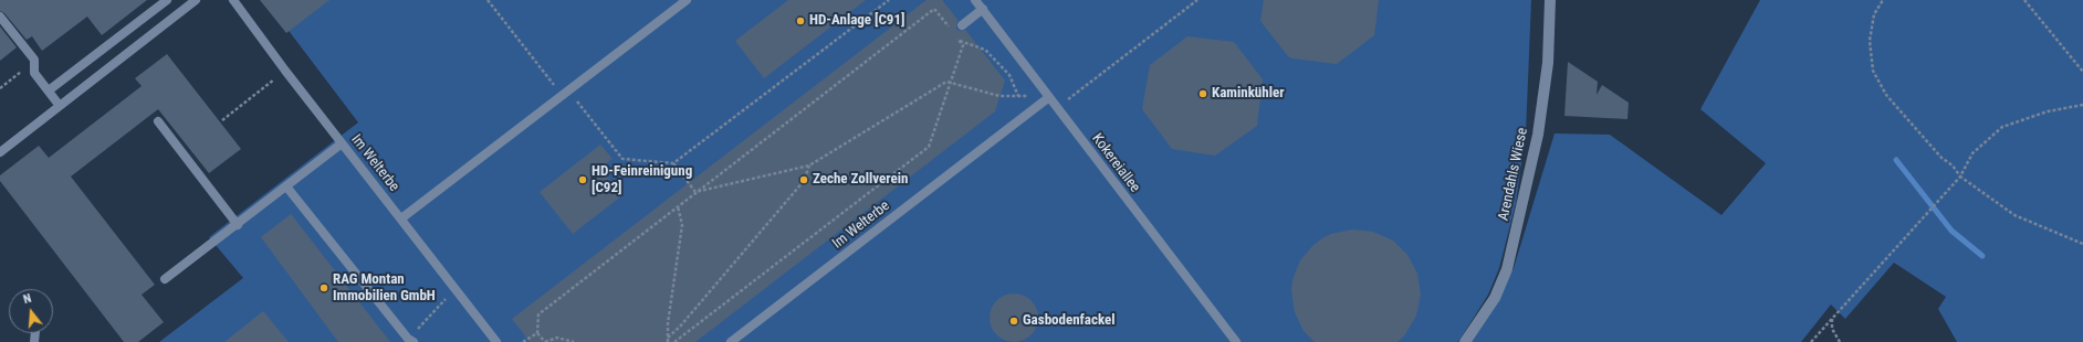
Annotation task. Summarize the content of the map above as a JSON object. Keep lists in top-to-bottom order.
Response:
{
  "streets": {
    "street": ["Arendahls Wiese"],
    "lane": ["Im Welterbe", "Kokereiallee"]
  },
  "crossings": [
    ["Im Welterbe", "Kokereiallee"]
  ],
  "places": [
    "HD-Anlage [C91]",
    "Kaminkühler",
    "HD-Feinreinigung [C92]",
    "Zeche Zollverein",
    "RAG Montan Immobilien GmbH",
    "Gasbodenfackel"
  ],
  "north": "top"
}
